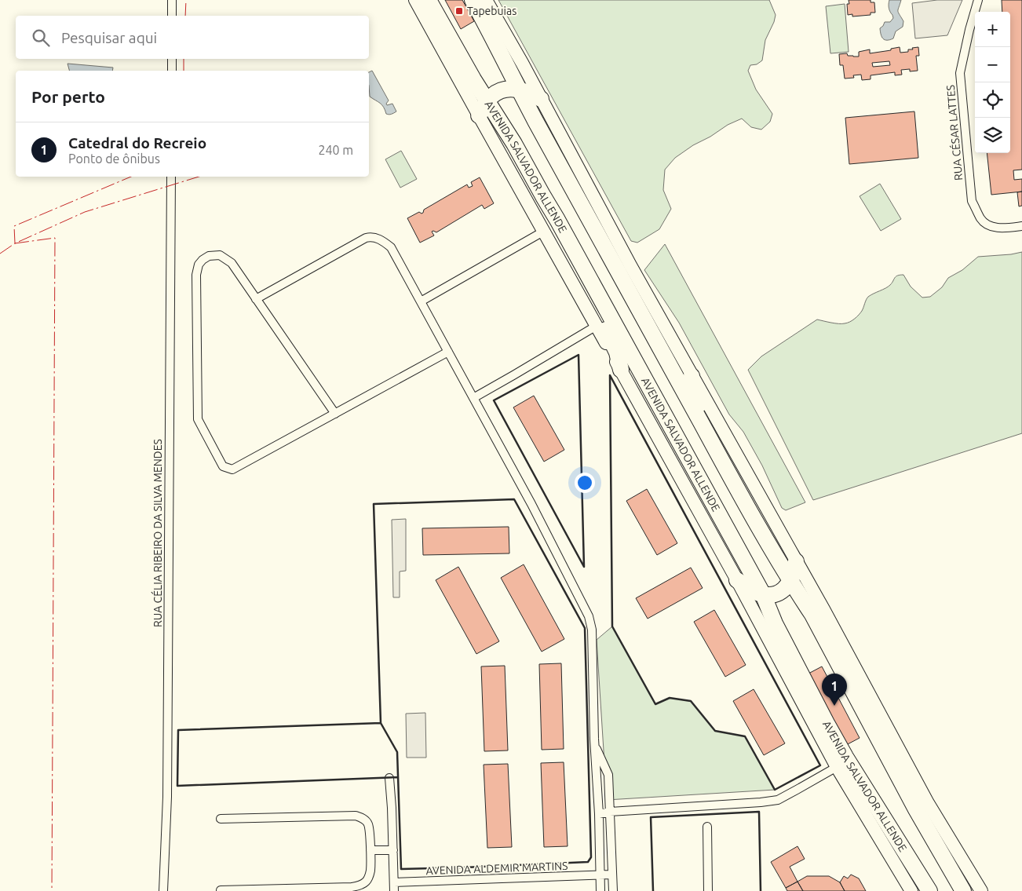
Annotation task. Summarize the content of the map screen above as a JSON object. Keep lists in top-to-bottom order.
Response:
{
  "streets": {
    "highway": ["AVENIDA SALVADOR ALLENDE"],
    "street": ["RUA CÉSAR LATTES", "RUA CÉLIA RIBEIRO DA SILVA MENDES", "AVENIDA ALDEMIR MARTINS"]
  },
  "places": {
    "transit": ["Tapebuias"]
  },
  "page": {
    "map_buttons": ["+", "−"],
    "search": "Pesquisar aqui",
    "heading": "Por perto",
    "list": [
      {
        "mark": "1",
        "name": "Catedral do Recreio",
        "note": "Ponto de ônibus",
        "value": "240 m"
      }
    ],
    "pins": "1"
  }
}
